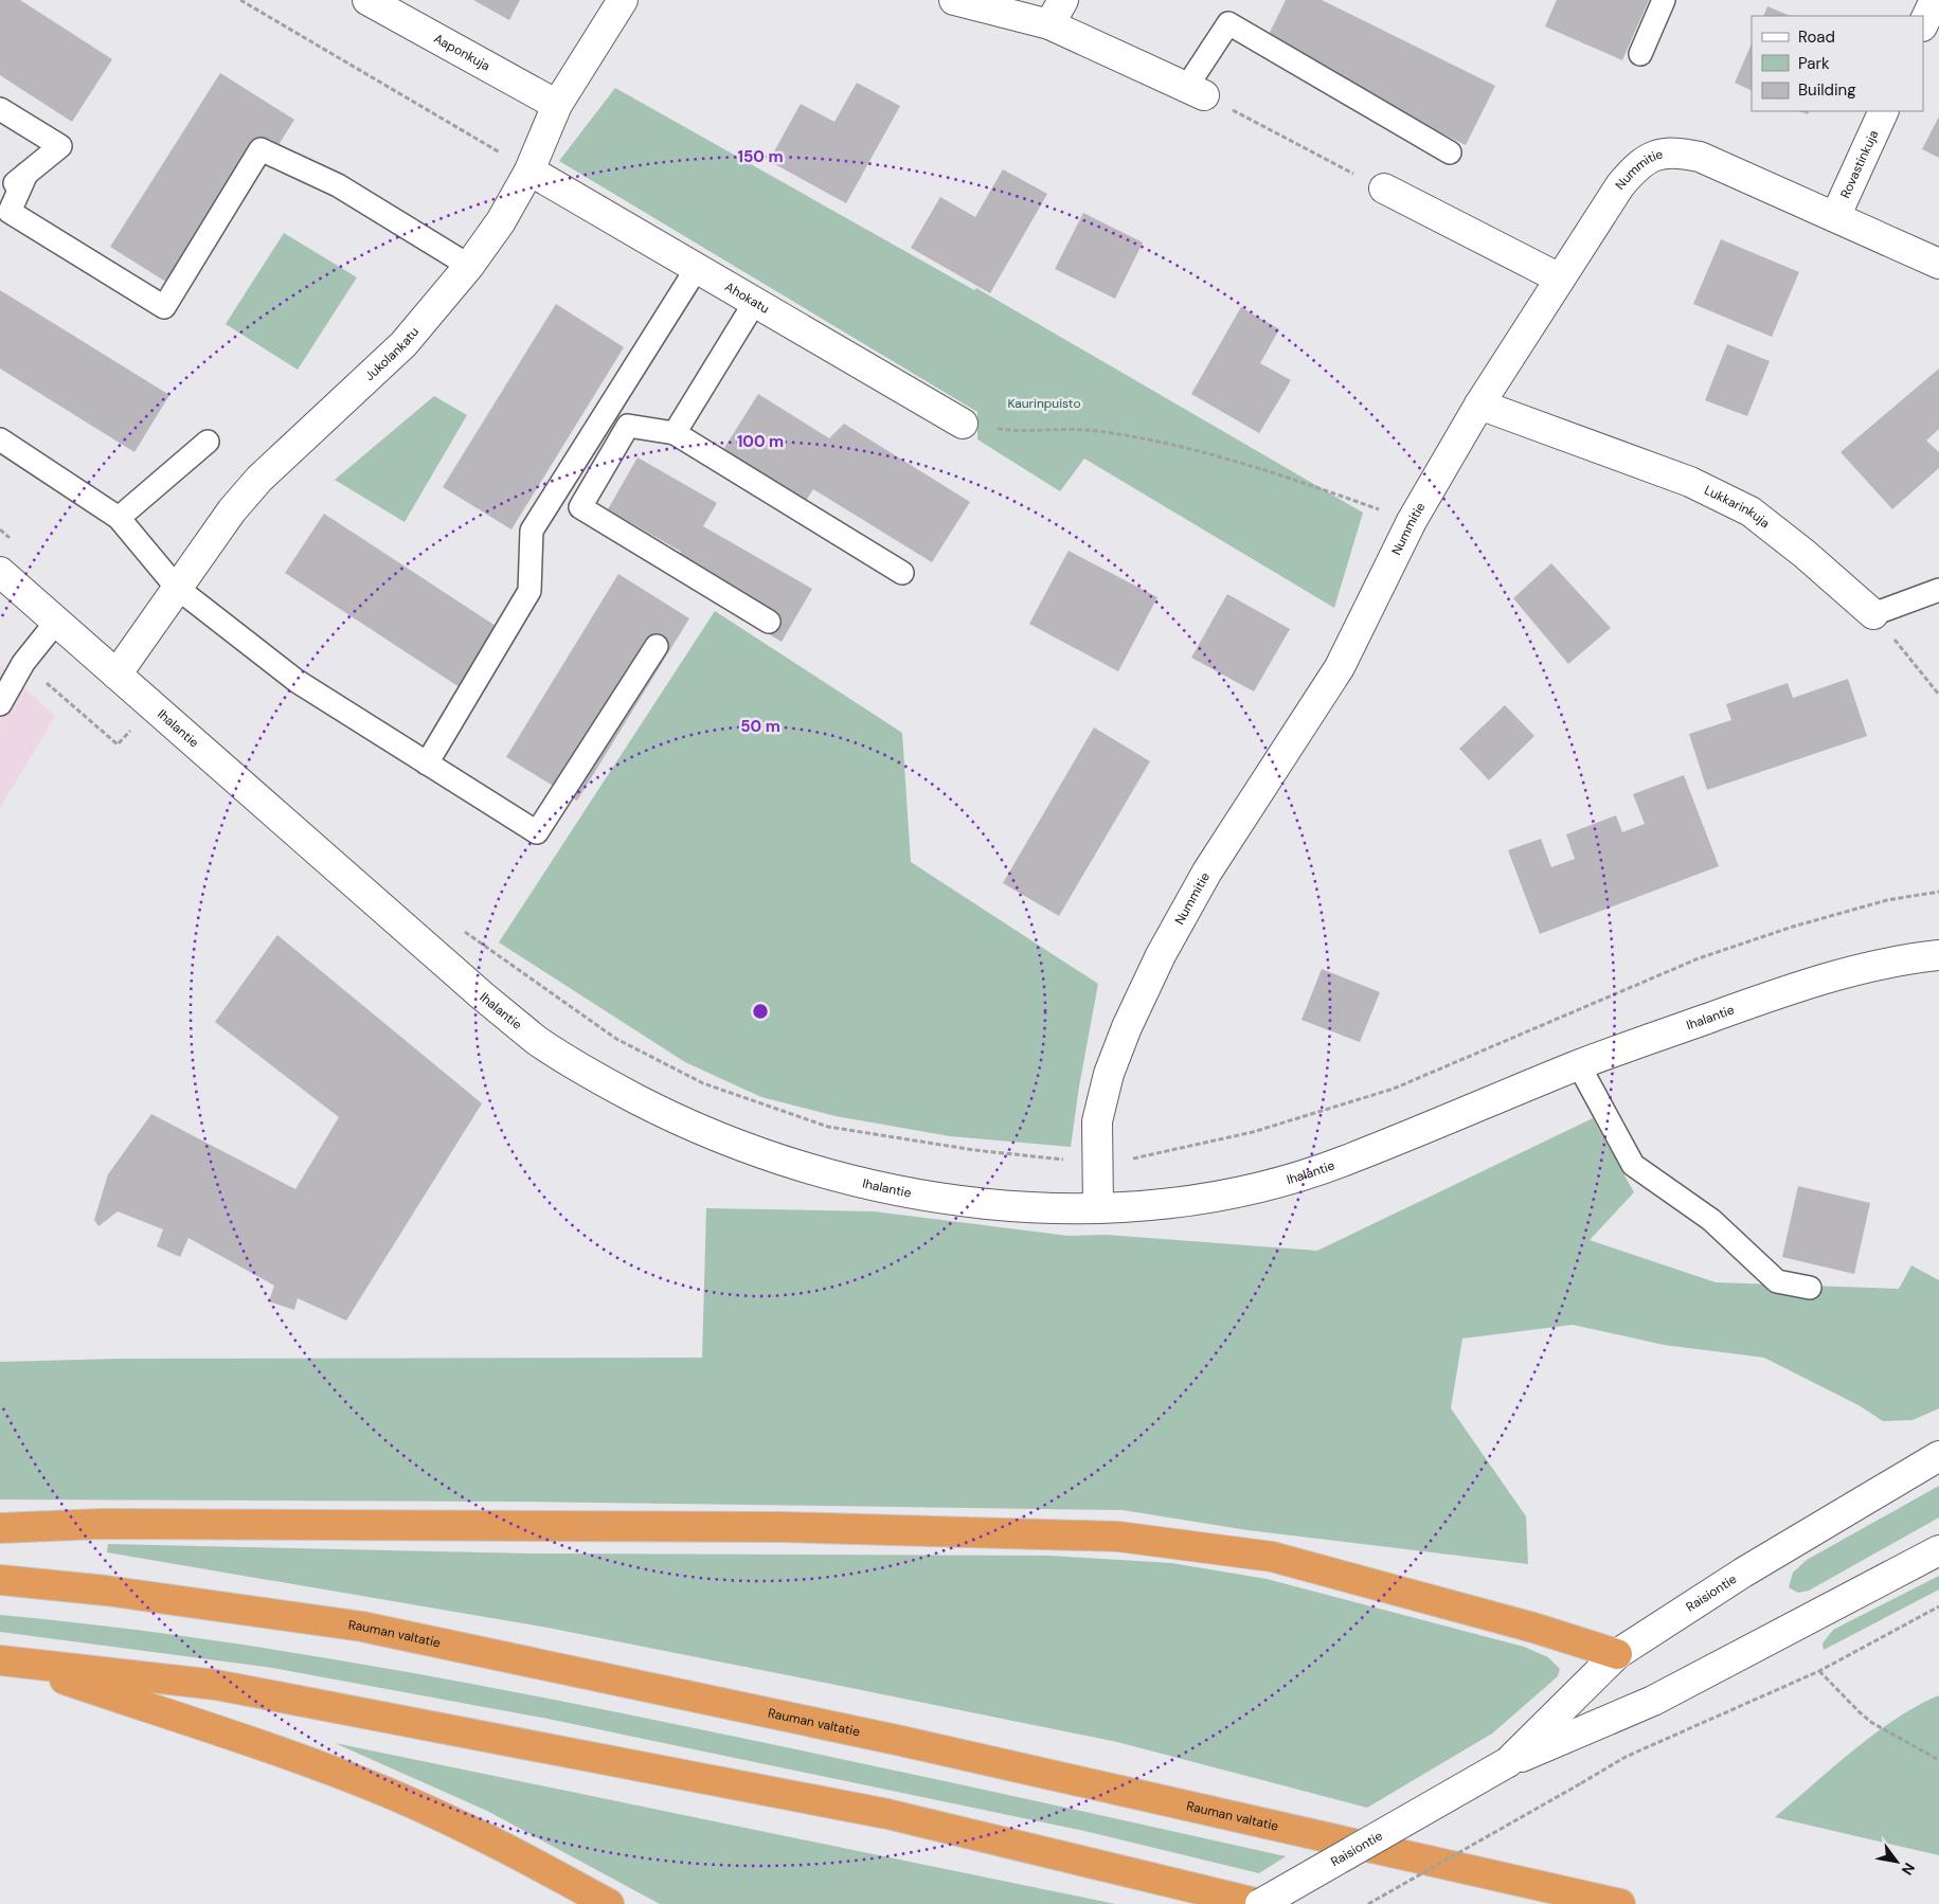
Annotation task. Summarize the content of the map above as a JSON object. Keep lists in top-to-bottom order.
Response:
{
  "streets": {
    "highway": ["Rauman valtatie"],
    "street": [
      "Aaponkuja",
      "Rovastinkuja",
      "Nummitie",
      "Ahokatu",
      "Jukolankatu",
      "Lukkarinkuja",
      "Ihalantie",
      "Raisiontie"
    ]
  },
  "crossings": [
    ["Aaponkuja", "Jukolankatu"],
    ["Rovastinkuja", "Nummitie"],
    ["Nummitie", "Lukkarinkuja"],
    ["Nummitie", "Ihalantie"],
    ["Ahokatu", "Jukolankatu"],
    ["Jukolankatu", "Ihalantie"]
  ],
  "parks": ["Kaurinpuisto"],
  "legend": ["Road", "Park", "Building"],
  "north": "bottom right",
  "rings": ["150 m", "100 m", "50 m"]
}
